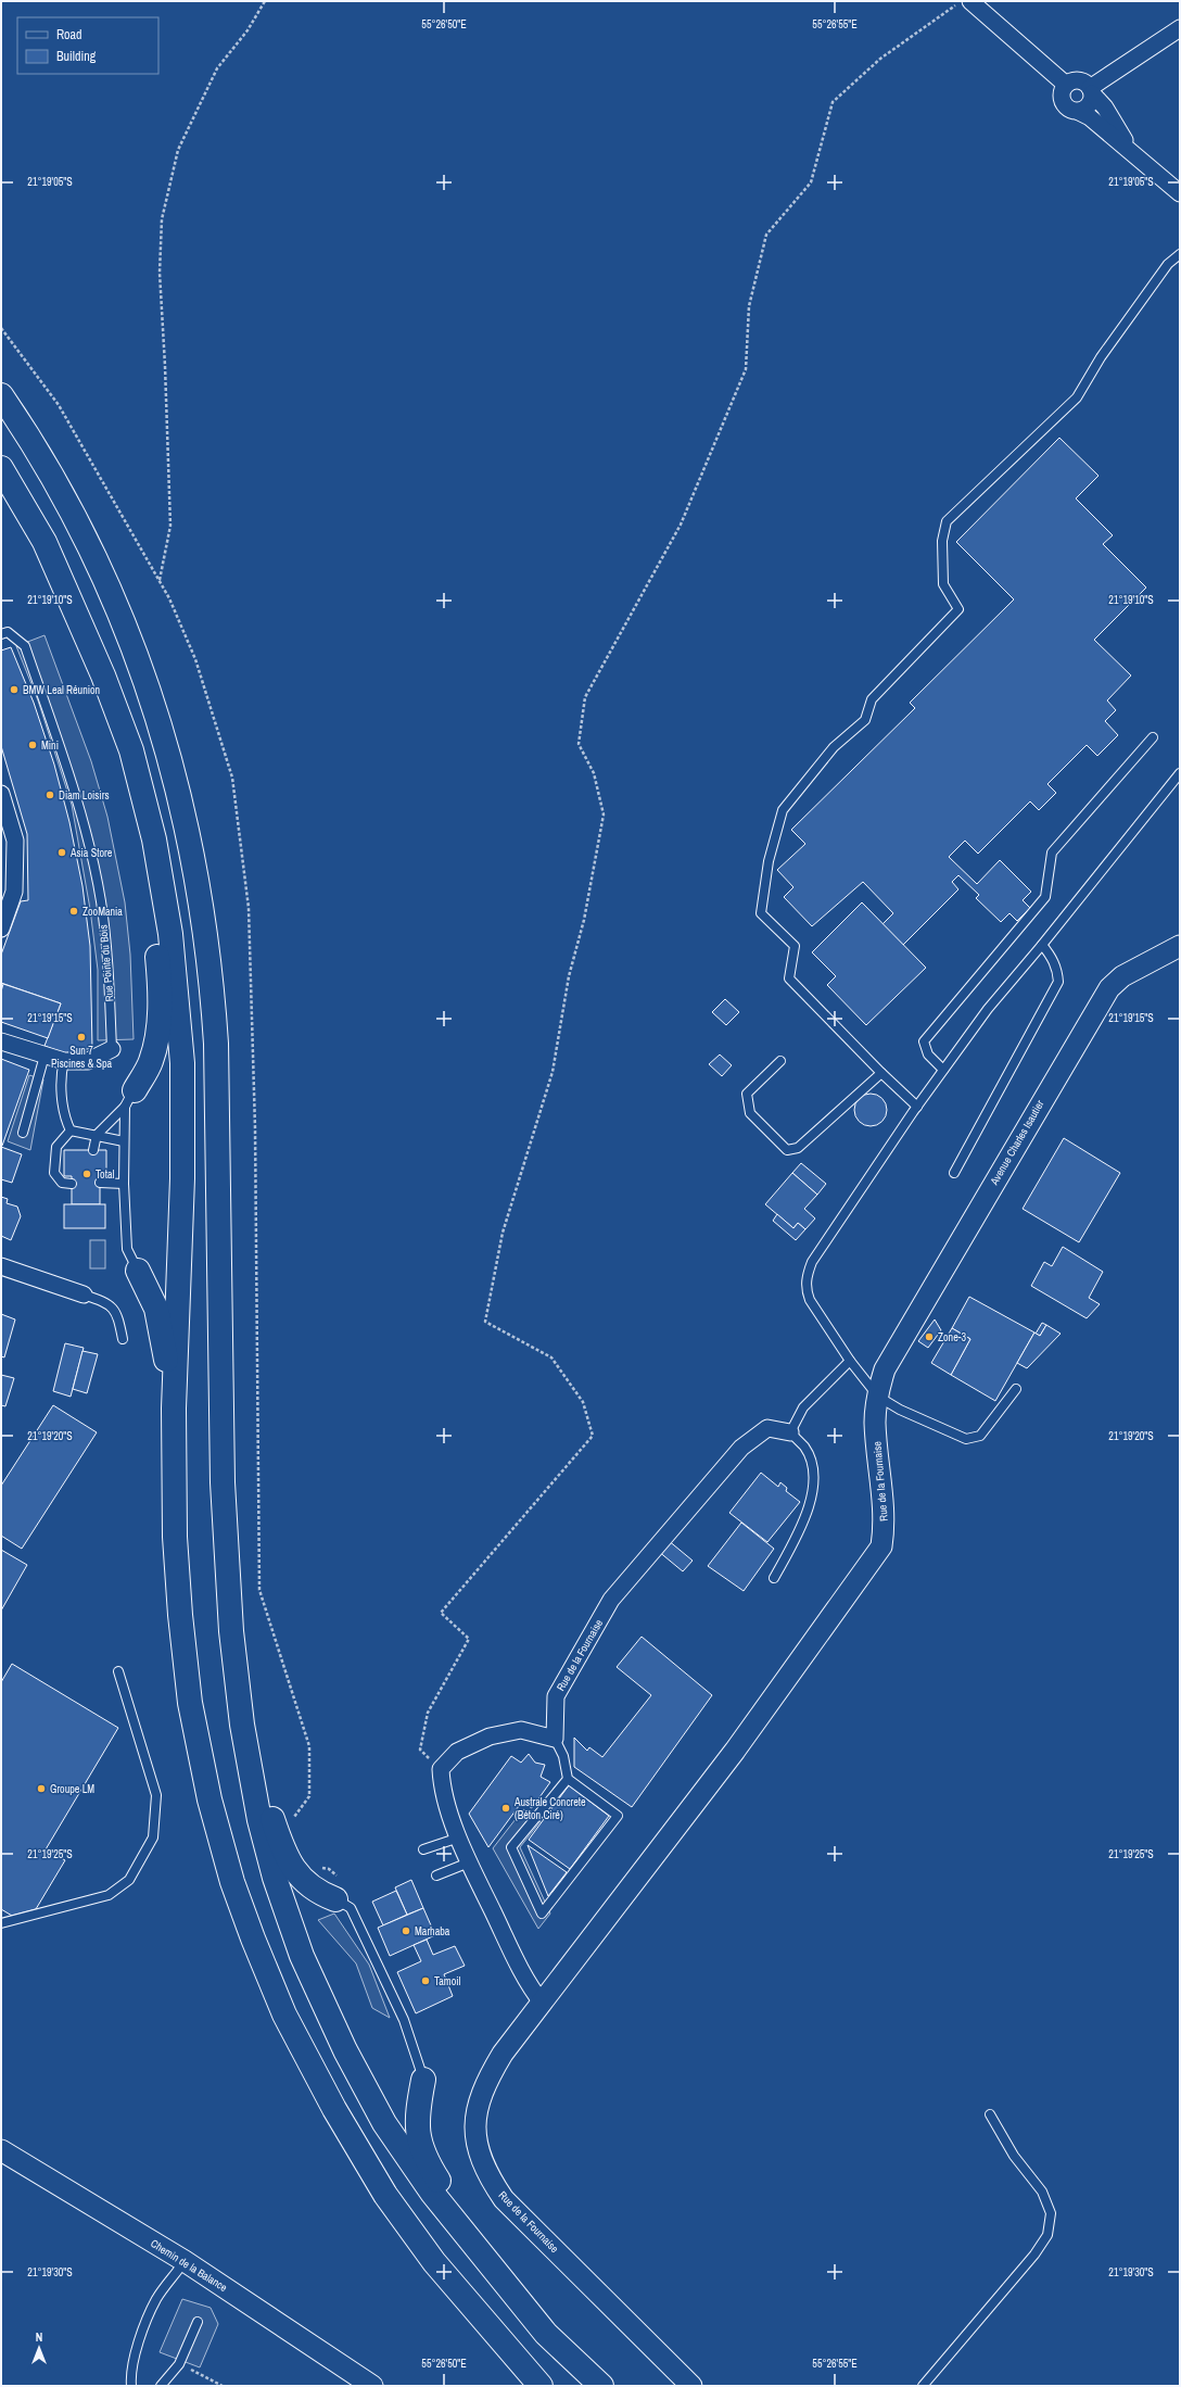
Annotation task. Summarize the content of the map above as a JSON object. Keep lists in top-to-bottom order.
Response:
{
  "streets": {
    "street": [
      "Rue Pointe du Bois",
      "Avenue Charles Isautier",
      "Rue de la Fournaise",
      "Chemin de la Balance"
    ]
  },
  "crossings": [
    ["Avenue Charles Isautier", "Rue de la Fournaise"]
  ],
  "places": [
    "BMW Leal Réunion",
    "Mini",
    "Diam Loisirs",
    "Asia Store",
    "ZooMania",
    "Sun 7 Piscines & Spa",
    "Total",
    "Zone-3",
    "Groupe LM",
    "Australe Concrete (Béton Ciré)",
    "Marhaba",
    "Tamoil"
  ],
  "legend": ["Road", "Building"],
  "north": "top",
  "coordinates": [
    "55°26'50\"E",
    "55°26'55\"E",
    "21°19'05\"S",
    "21°19'10\"S",
    "21°19'15\"S",
    "21°19'20\"S",
    "21°19'25\"S",
    "21°19'30\"S"
  ]
}
